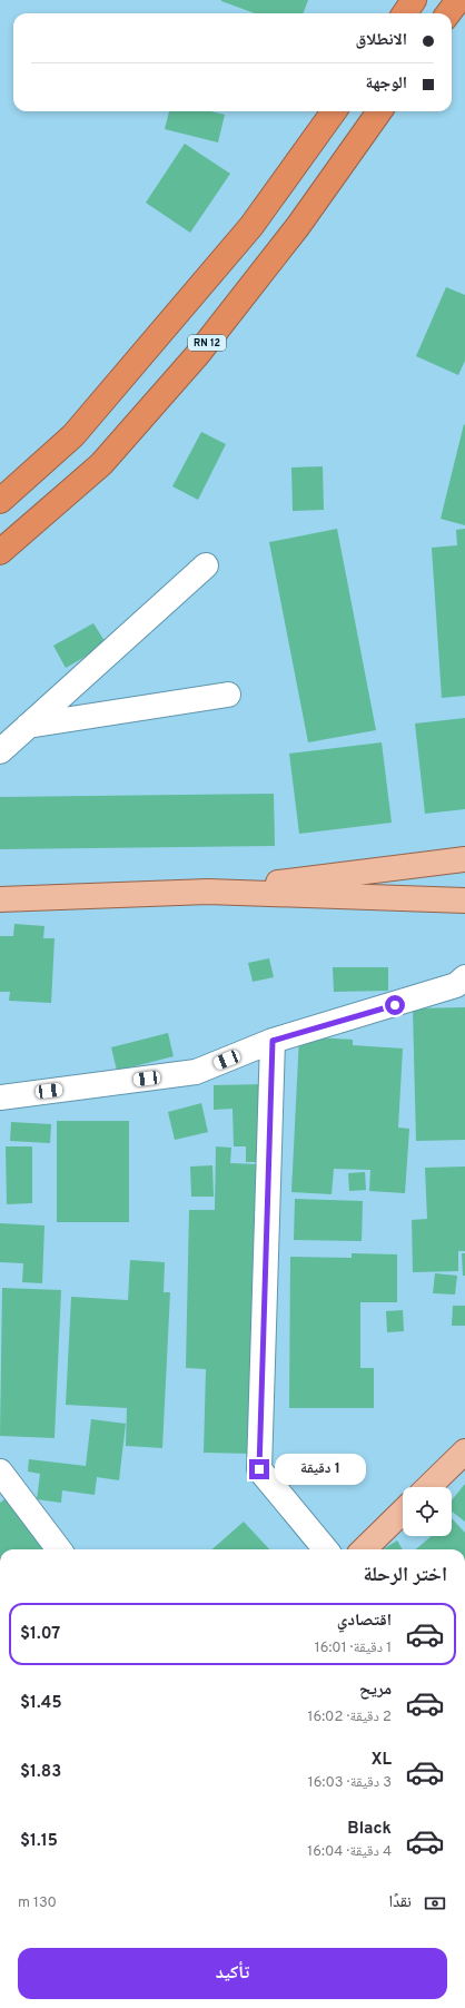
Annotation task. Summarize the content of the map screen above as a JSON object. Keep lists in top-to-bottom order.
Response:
{
  "streets": {
    "highway": ["RN 12"]
  },
  "page": {
    "banner": ["الانطلاق", "الوجهة"],
    "bubble": "1 دقيقة",
    "heading": "اختر الرحلة",
    "list": [
      {
        "name": "اقتصادي",
        "note": "1 دقيقة · 16:01",
        "value": "$1.07"
      },
      {
        "name": "مريح",
        "note": "2 دقيقة · 16:02",
        "value": "$1.45"
      },
      {
        "name": "XL",
        "note": "3 دقيقة · 16:03",
        "value": "$1.83"
      },
      {
        "name": "Black",
        "note": "4 دقيقة · 16:04",
        "value": "$1.15"
      }
    ],
    "pay": ["نقدًا", "130 m"],
    "buttons": "تأكيد"
  }
}
